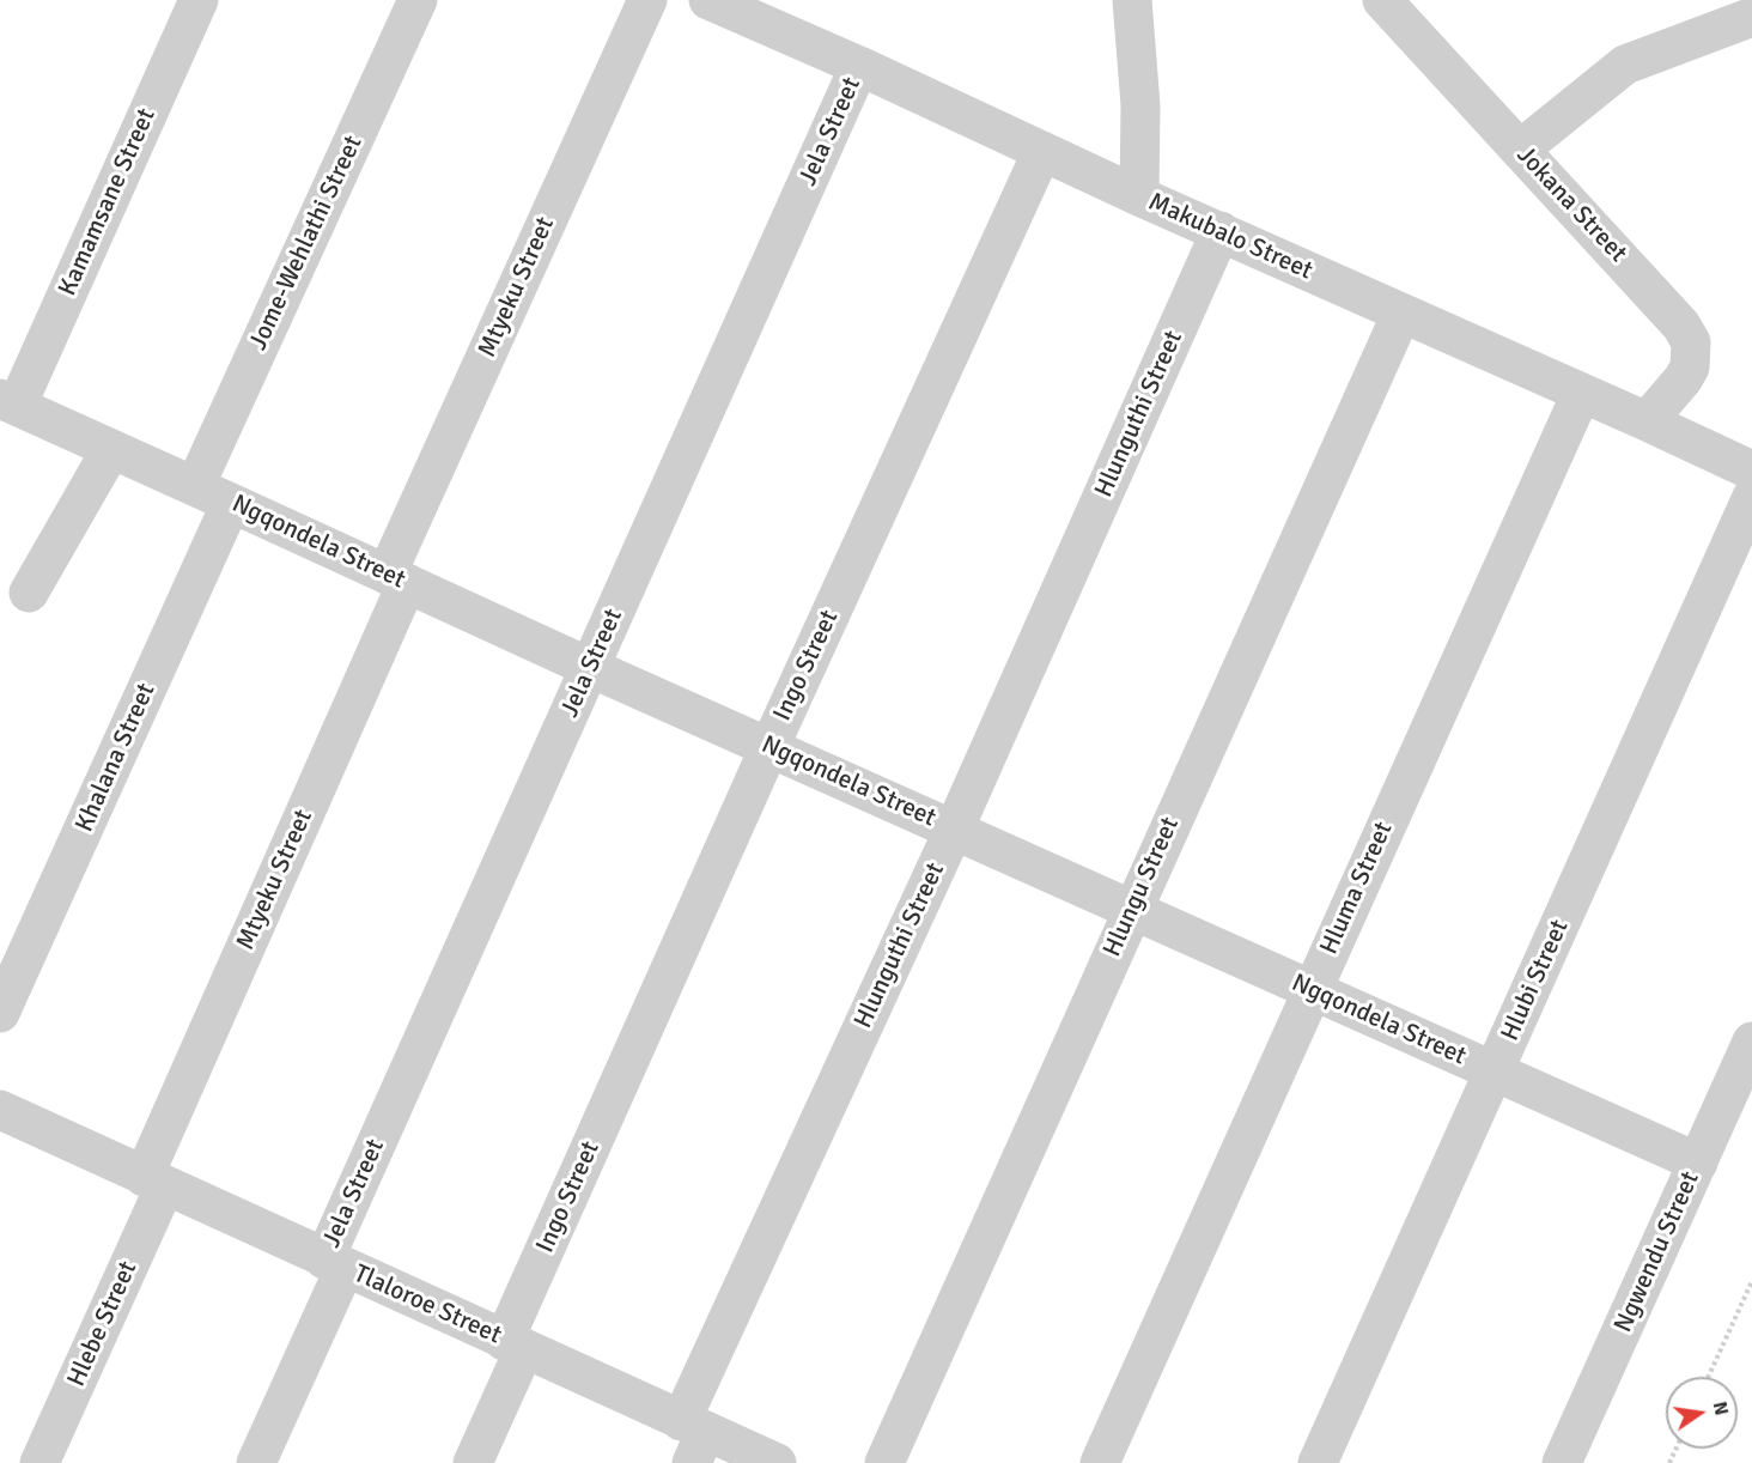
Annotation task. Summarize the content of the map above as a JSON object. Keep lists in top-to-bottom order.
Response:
{
  "streets": {
    "street": [
      "Jela Street",
      "Kamamsane Street",
      "Jokana Street",
      "Makubalo Street",
      "Jome-Wehlathi Street",
      "Mtyeku Street",
      "Hlunguthi Street",
      "Ngqondela Street",
      "Ingo Street",
      "Khalana Street",
      "Hlungu Street",
      "Hluma Street",
      "Hlubi Street",
      "Ngwendu Street",
      "Tlaloroe Street",
      "Hlebe Street"
    ]
  },
  "crossings": [
    ["Jela Street", "Makubalo Street"],
    ["Jela Street", "Ngqondela Street"],
    ["Jela Street", "Tlaloroe Street"],
    ["Kamamsane Street", "Ngqondela Street"],
    ["Jokana Street", "Makubalo Street"],
    ["Makubalo Street", "Hlunguthi Street"],
    ["Makubalo Street", "Ingo Street"],
    ["Makubalo Street", "Hlungu Street"],
    ["Makubalo Street", "Hluma Street"],
    ["Jome-Wehlathi Street", "Ngqondela Street"],
    ["Mtyeku Street", "Ngqondela Street"],
    ["Mtyeku Street", "Tlaloroe Street"],
    ["Mtyeku Street", "Hlebe Street"],
    ["Hlunguthi Street", "Ngqondela Street"],
    ["Hlunguthi Street", "Tlaloroe Street"],
    ["Ngqondela Street", "Ingo Street"],
    ["Ngqondela Street", "Khalana Street"],
    ["Ngqondela Street", "Hlungu Street"],
    ["Ngqondela Street", "Hluma Street"],
    ["Ngqondela Street", "Hlubi Street"],
    ["Ngqondela Street", "Ngwendu Street"],
    ["Ingo Street", "Tlaloroe Street"],
    ["Tlaloroe Street", "Hlebe Street"]
  ],
  "north": "right"
}
